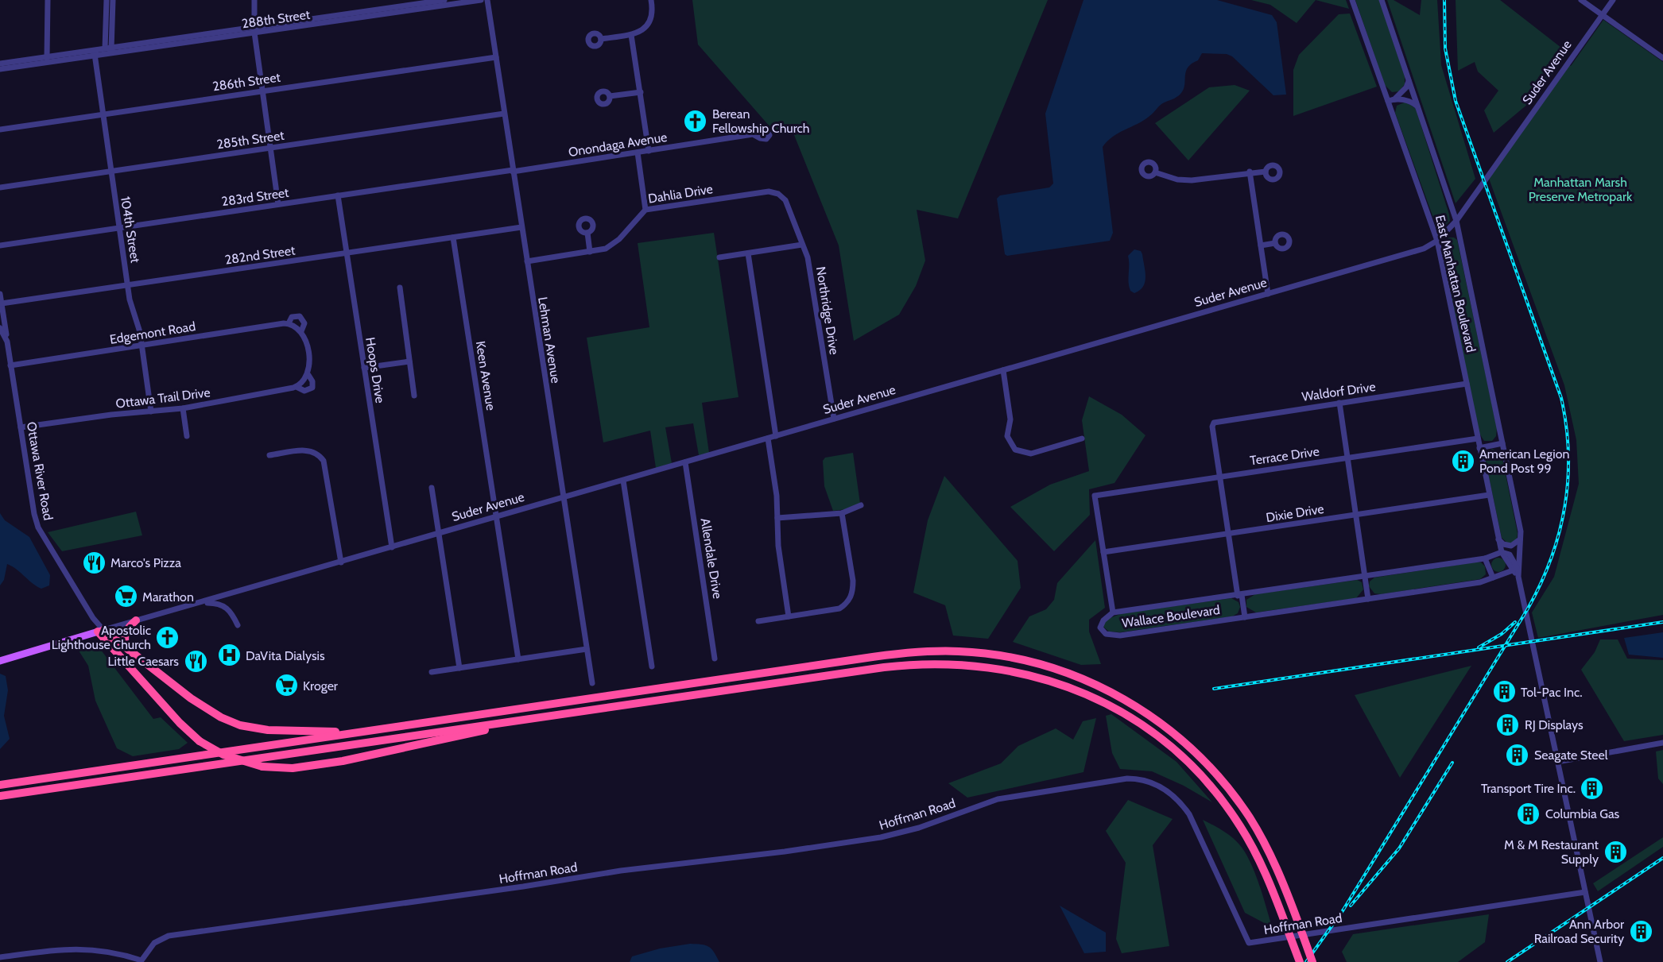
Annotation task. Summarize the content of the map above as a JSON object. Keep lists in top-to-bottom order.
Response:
{
  "streets": {
    "main road": ["Suder Avenue"],
    "street": [
      "288th Street",
      "286th Street",
      "285th Street",
      "Onondaga Avenue",
      "Dahlia Drive",
      "283rd Street",
      "104th Street",
      "282nd Street",
      "East Manhattan Boulevard",
      "Northridge Drive",
      "Edgemont Road",
      "Lehman Avenue",
      "Hoops Drive",
      "Keen Avenue",
      "Waldorf Drive",
      "Ottawa Trail Drive",
      "Terrace Drive",
      "Ottawa River Road",
      "Dixie Drive",
      "Allendale Drive",
      "Wallace Boulevard",
      "Hoffman Road"
    ]
  },
  "crossings": [
    ["288th Street", "104th Street"],
    ["Suder Avenue", "East Manhattan Boulevard"],
    ["Suder Avenue", "Northridge Drive"],
    ["Suder Avenue", "Lehman Avenue"],
    ["Suder Avenue", "Hoops Drive"],
    ["Suder Avenue", "Keen Avenue"],
    ["Suder Avenue", "Ottawa River Road"],
    ["Suder Avenue", "Allendale Drive"],
    ["286th Street", "104th Street"],
    ["286th Street", "Lehman Avenue"],
    ["285th Street", "104th Street"],
    ["285th Street", "Lehman Avenue"],
    ["Onondaga Avenue", "283rd Street"],
    ["Onondaga Avenue", "Lehman Avenue"],
    ["Dahlia Drive", "Northridge Drive"],
    ["Dahlia Drive", "Lehman Avenue"],
    ["283rd Street", "104th Street"],
    ["283rd Street", "Lehman Avenue"],
    ["283rd Street", "Hoops Drive"],
    ["104th Street", "282nd Street"],
    ["104th Street", "Edgemont Road"],
    ["104th Street", "Ottawa Trail Drive"],
    ["282nd Street", "Lehman Avenue"],
    ["282nd Street", "Hoops Drive"],
    ["282nd Street", "Keen Avenue"],
    ["East Manhattan Boulevard", "Waldorf Drive"],
    ["East Manhattan Boulevard", "Terrace Drive"],
    ["East Manhattan Boulevard", "Dixie Drive"],
    ["East Manhattan Boulevard", "Wallace Boulevard"],
    ["East Manhattan Boulevard", "Hoffman Road"],
    ["Edgemont Road", "Ottawa River Road"],
    ["Waldorf Drive", "Terrace Drive"],
    ["Ottawa Trail Drive", "Ottawa River Road"],
    ["Terrace Drive", "Dixie Drive"]
  ],
  "parks": ["Manhattan Marsh Preserve Metropark"],
  "places": {
    "church": ["Berean Fellowship Church", "Apostolic Lighthouse Church"],
    "building": [
      "American Legion Pond Post 99",
      "Tol-Pac Inc.",
      "RJ Displays",
      "Seagate Steel",
      "Transport Tire Inc.",
      "Columbia Gas",
      "M & M Restaurant Supply",
      "Ann Arbor Railroad Security"
    ],
    "restaurant": ["Marco's Pizza", "Little Caesars"],
    "supermarket": ["Marathon", "Kroger"],
    "hospital": ["DaVita Dialysis"]
  }
}
